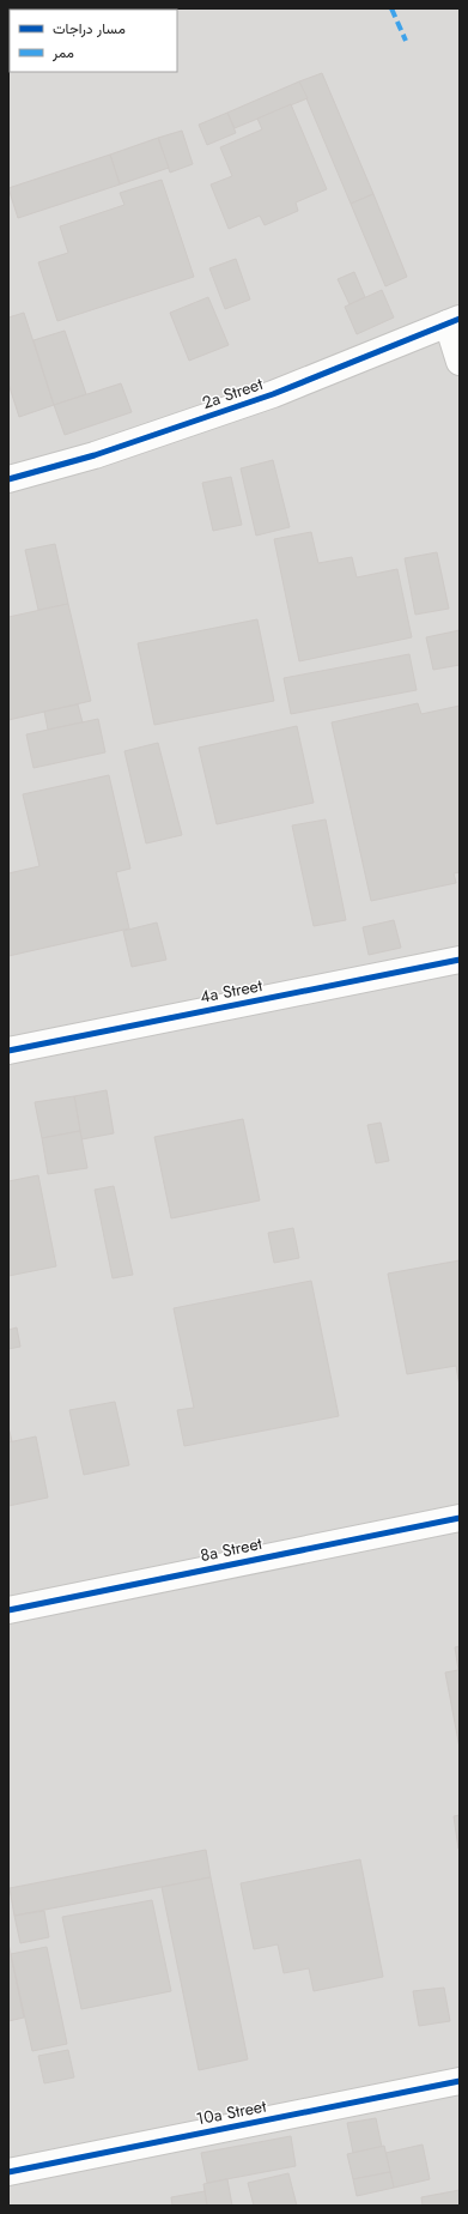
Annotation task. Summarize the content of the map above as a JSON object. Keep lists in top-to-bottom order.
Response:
{
  "streets": {
    "street": [
      "2a Street",
      "4a Street",
      "8a Street",
      "10a Street"
    ]
  },
  "legend": ["مسار دراجات", "ممر"]
}
